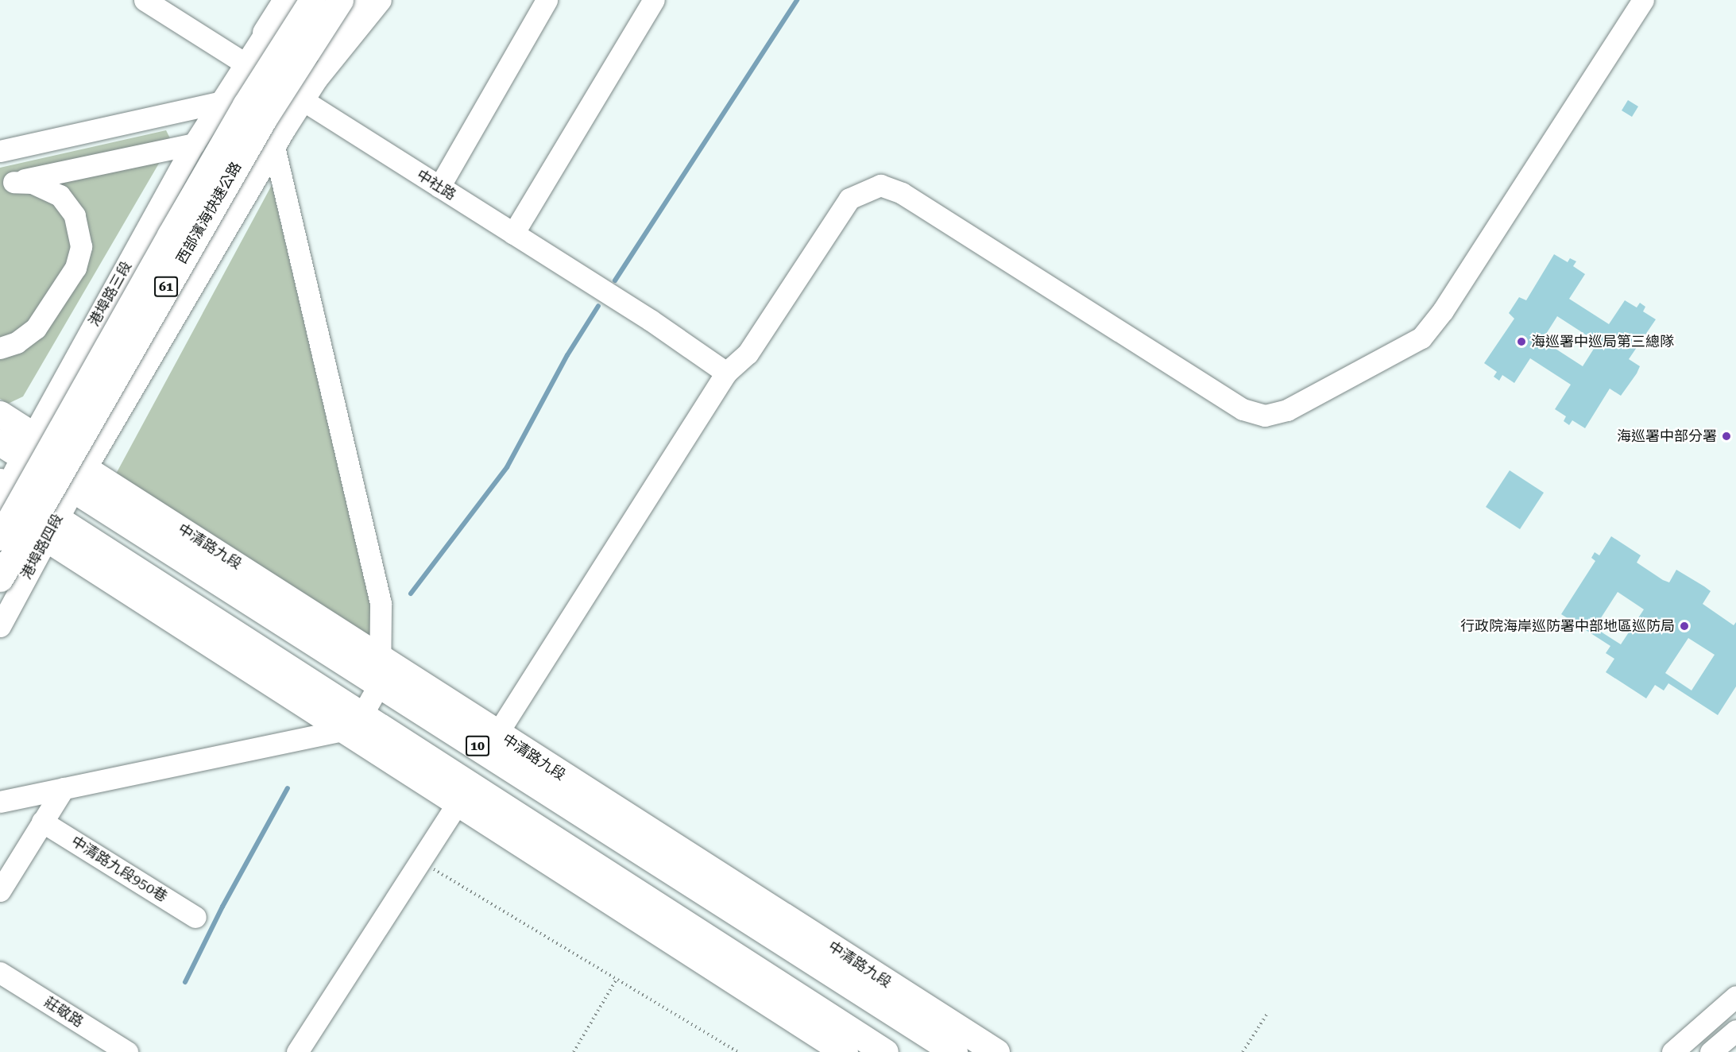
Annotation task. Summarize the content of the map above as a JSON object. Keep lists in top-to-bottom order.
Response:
{
  "streets": {
    "main road": [
      "西部濱海快速公路",
      "61",
      "中清路九段",
      "10"
    ],
    "street": [
      "中社路",
      "港埠路三段",
      "港埠路四段",
      "中清路九段950巷",
      "莊敬路"
    ]
  },
  "crossings": [
    ["中社路", "港埠路三段"],
    ["港埠路三段", "中清路九段"],
    ["港埠路三段", "10"],
    ["港埠路四段", "中清路九段"],
    ["港埠路四段", "10"]
  ],
  "places": ["海巡署中巡局第三總隊", "海巡署中部分署", "行政院海岸巡防署中部地區巡防局"]
}
